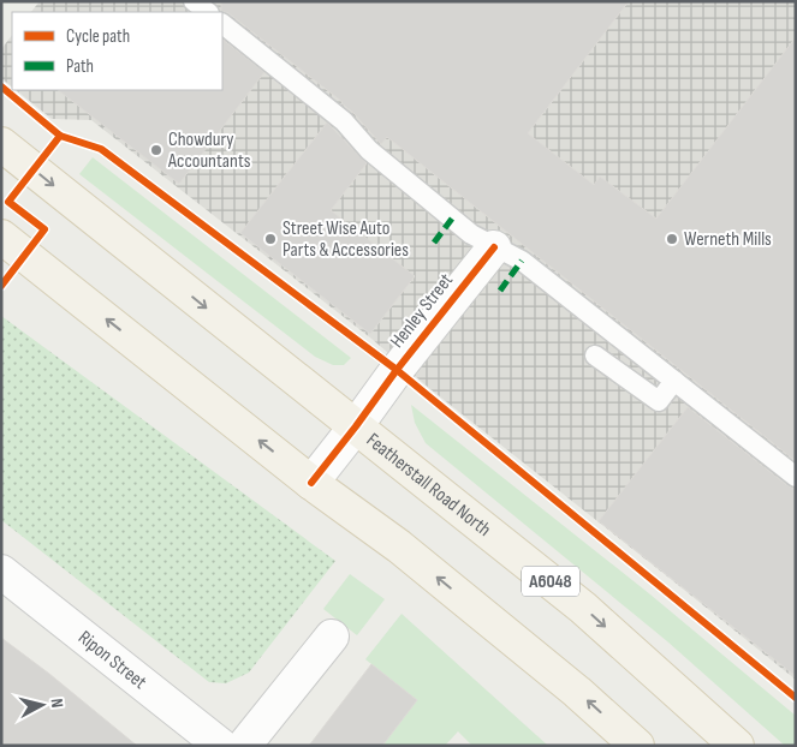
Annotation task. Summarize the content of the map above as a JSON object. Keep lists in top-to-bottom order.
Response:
{
  "streets": {
    "main road": ["Featherstall Road North", "A6048"],
    "street": ["Henley Street", "Ripon Street"]
  },
  "crossings": [
    ["Henley Street", "Featherstall Road North"]
  ],
  "places": ["Chowdury Accountants", "Street Wise Auto Parts & Accessories", "Werneth Mills"],
  "legend": ["Cycle path", "Path"],
  "north": "right"
}
